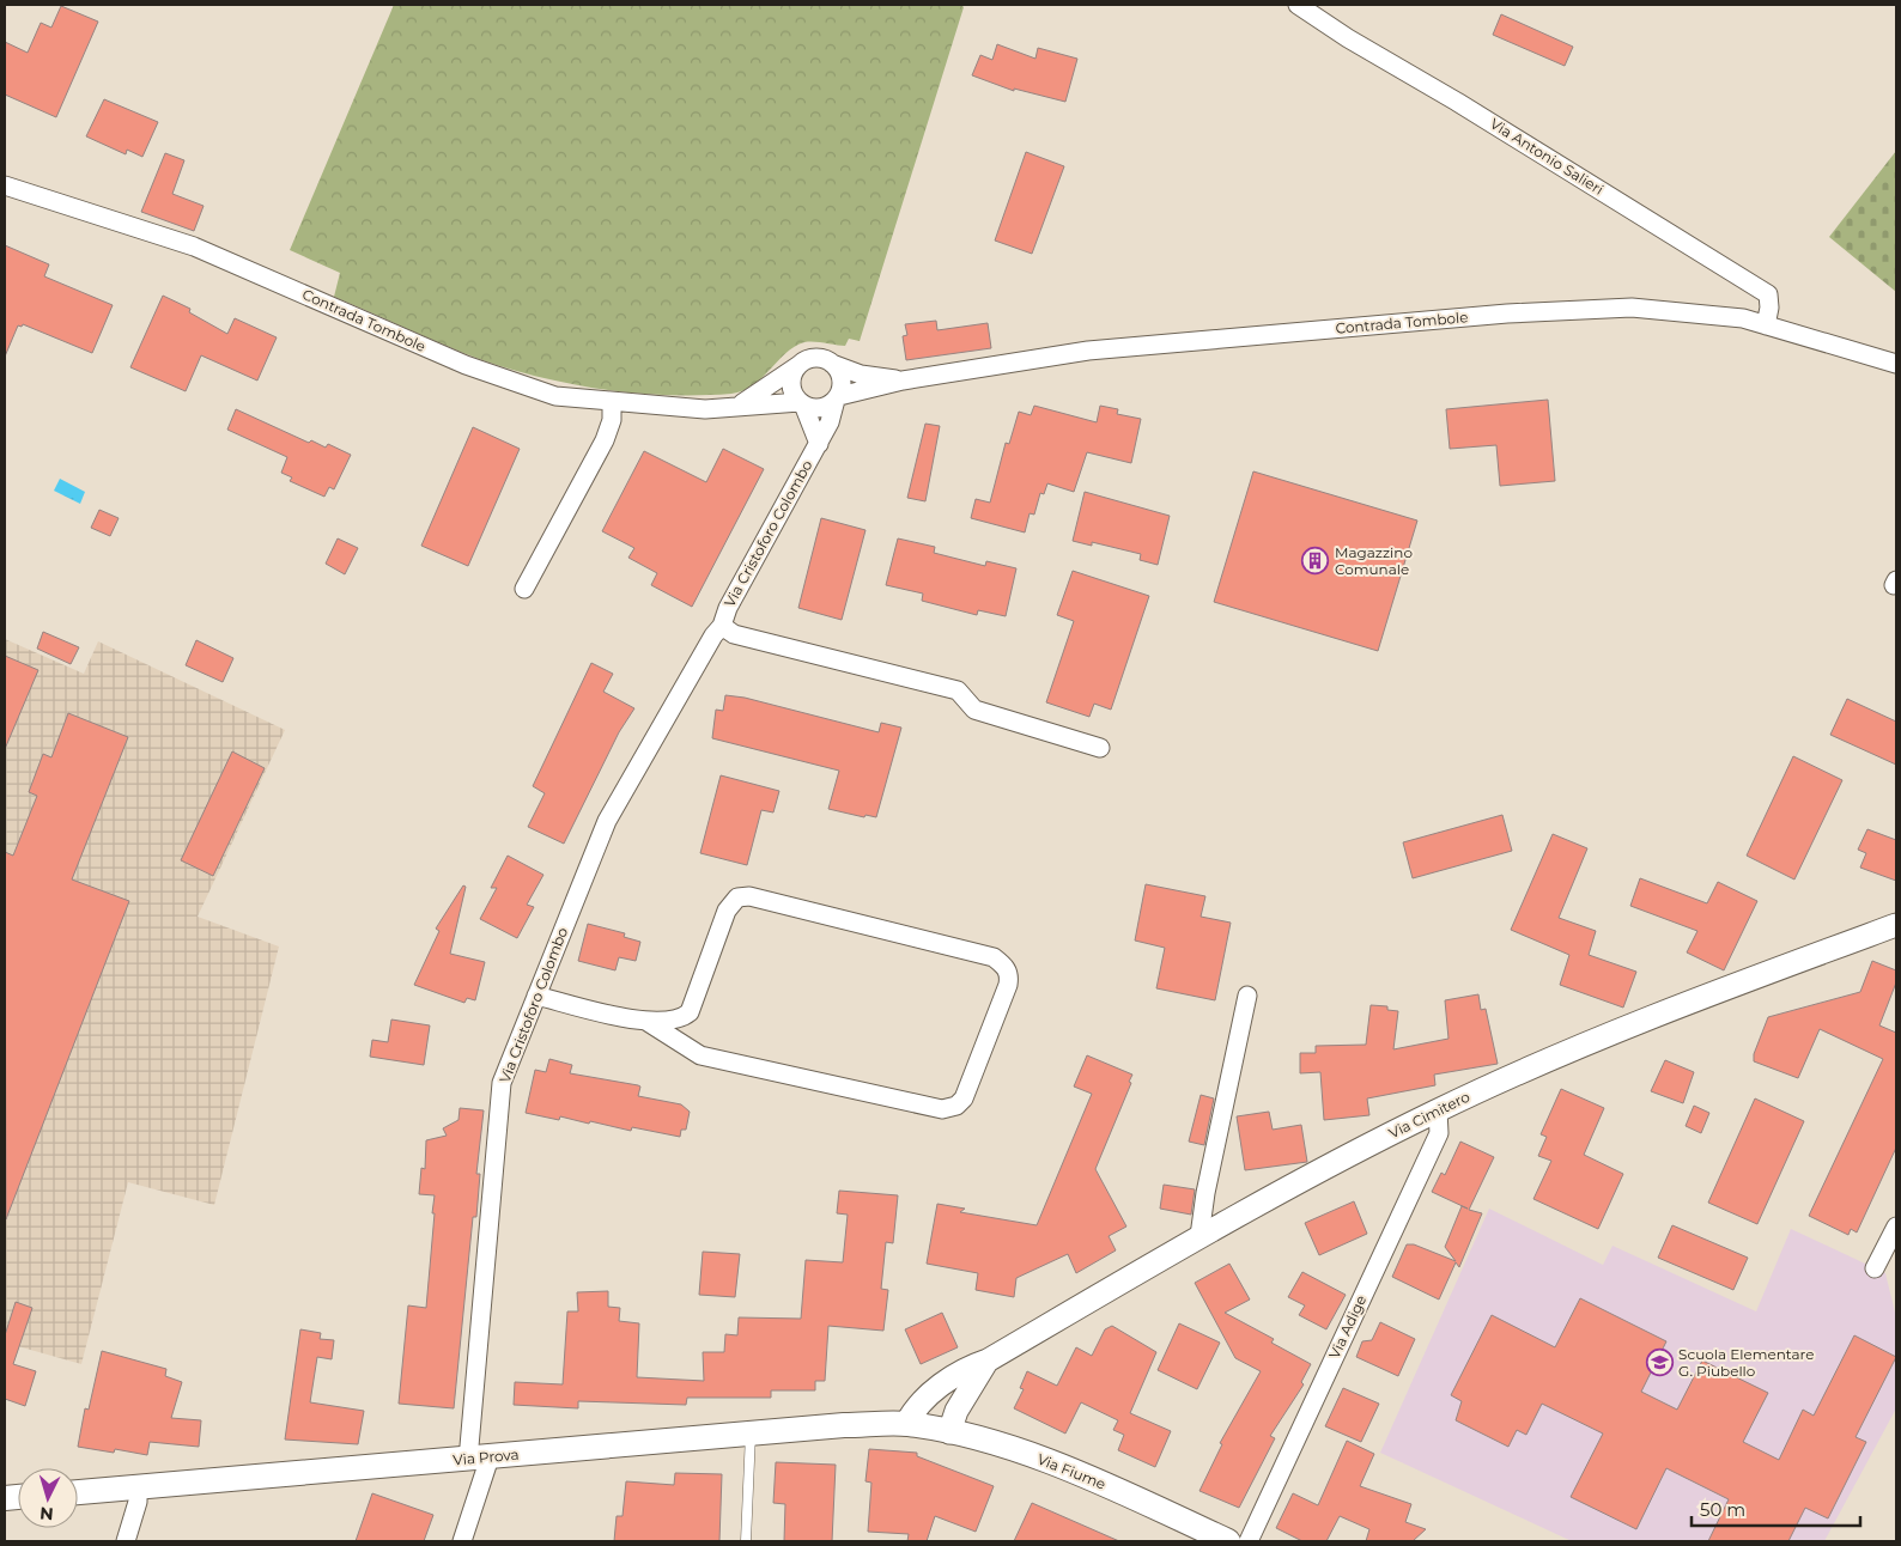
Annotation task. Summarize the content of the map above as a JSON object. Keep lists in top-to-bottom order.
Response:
{
  "streets": {
    "main road": ["Via Prova", "Via Fiume"],
    "street": [
      "Via Antonio Salieri",
      "Contrada Tombole",
      "Via Cristoforo Colombo",
      "Via Cimitero",
      "Via Adige"
    ]
  },
  "crossings": [
    ["Via Antonio Salieri", "Contrada Tombole"],
    ["Contrada Tombole", "Via Cristoforo Colombo"],
    ["Via Cristoforo Colombo", "Via Prova"],
    ["Via Cimitero", "Via Adige"],
    ["Via Cimitero", "Via Prova"],
    ["Via Cimitero", "Via Fiume"],
    ["Via Prova", "Via Fiume"]
  ],
  "places": {
    "building": ["Magazzino Comunale"],
    "school or university": ["Scuola Elementare G. Piubello"]
  },
  "scale_bar": "50 m",
  "north": "bottom"
}
